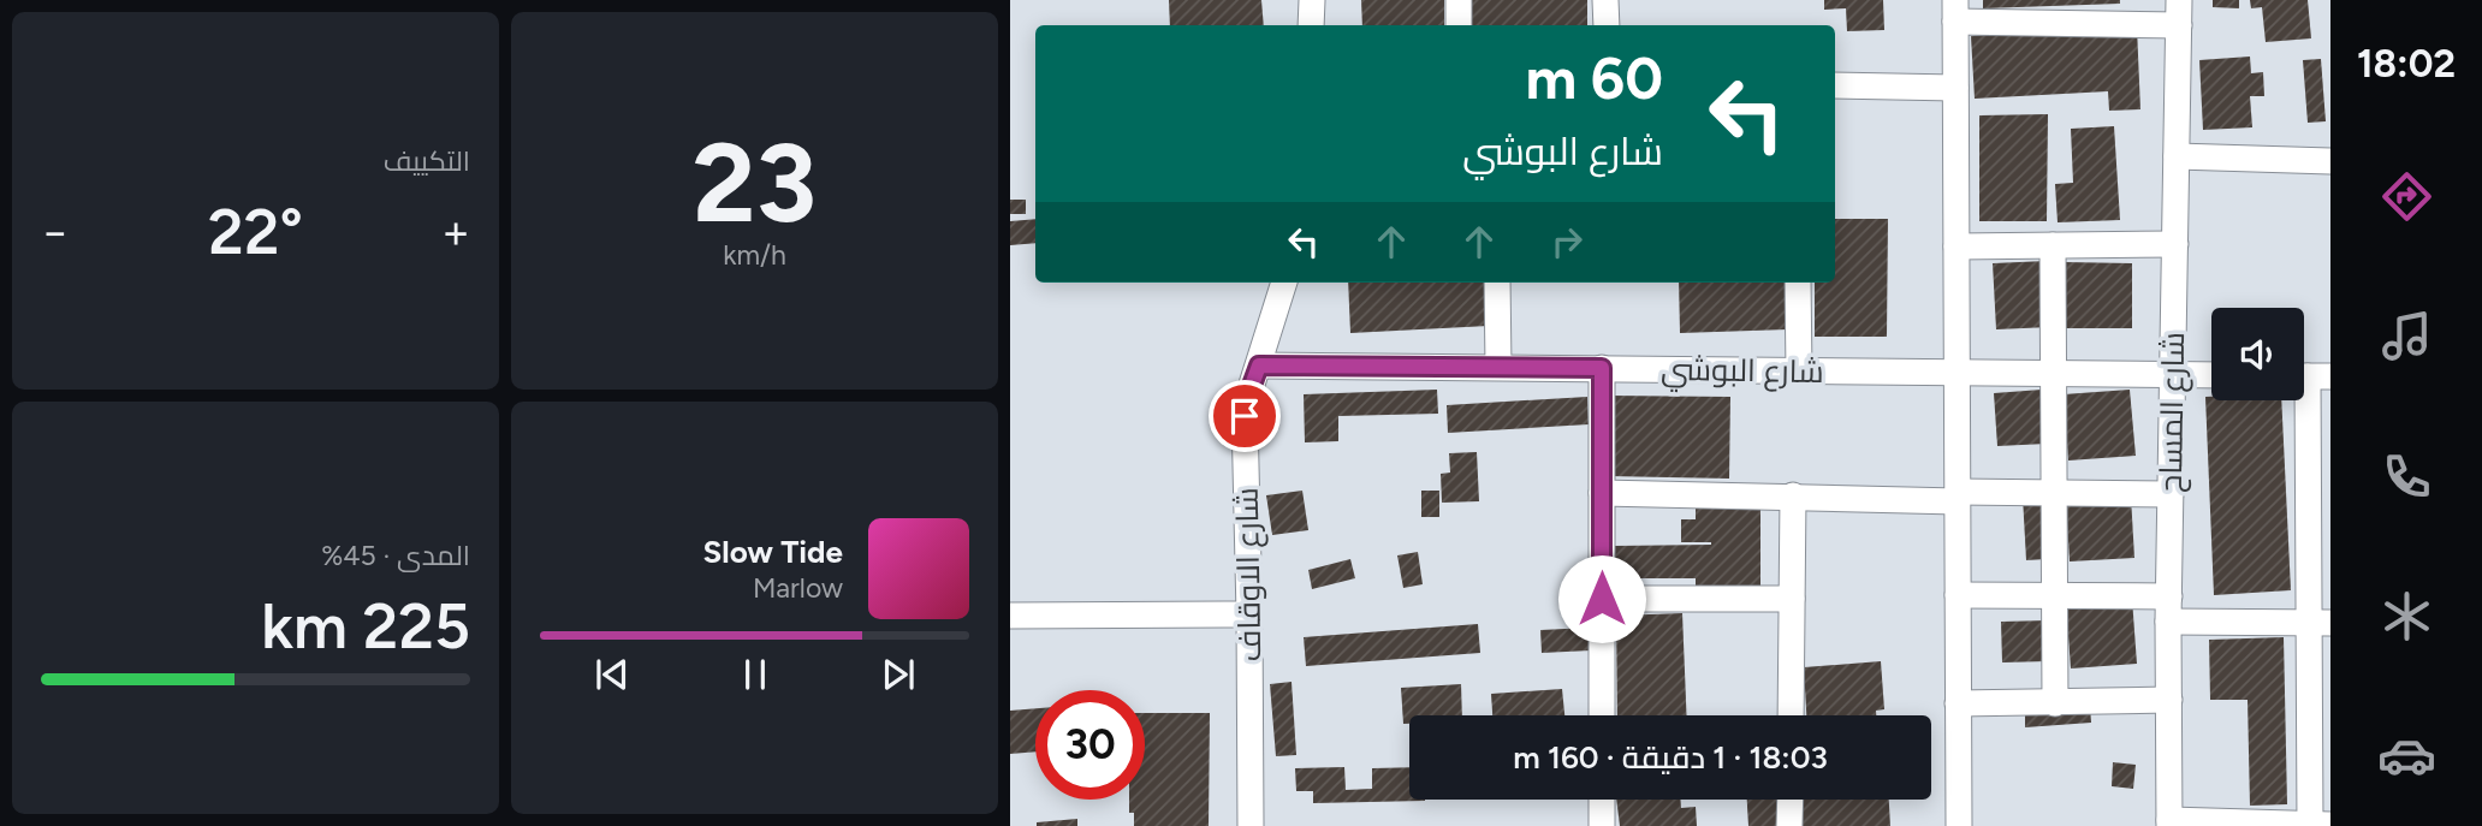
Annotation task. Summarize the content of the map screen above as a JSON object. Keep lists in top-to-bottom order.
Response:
{
  "streets": {
    "street": ["شارع البوشي", "شارع المساح", "شارع الاوقاف"]
  },
  "crossings": [
    ["شارع البوشي", "شارع المساح"],
    ["شارع البوشي", "شارع الاوقاف"]
  ],
  "page": {
    "tabs": "18:02",
    "tile": [
      ["23", "km/h"],
      "التكييف",
      ["المدى · 45%", "225 km"]
    ],
    "turn": ["60 m", "شارع البوشي"],
    "heat": ["−", "22°", "+"],
    "song": ["Slow Tide", "Marlow"],
    "limit": "30",
    "trip": "18:03 · 1 دقيقة · 160 m"
  }
}
